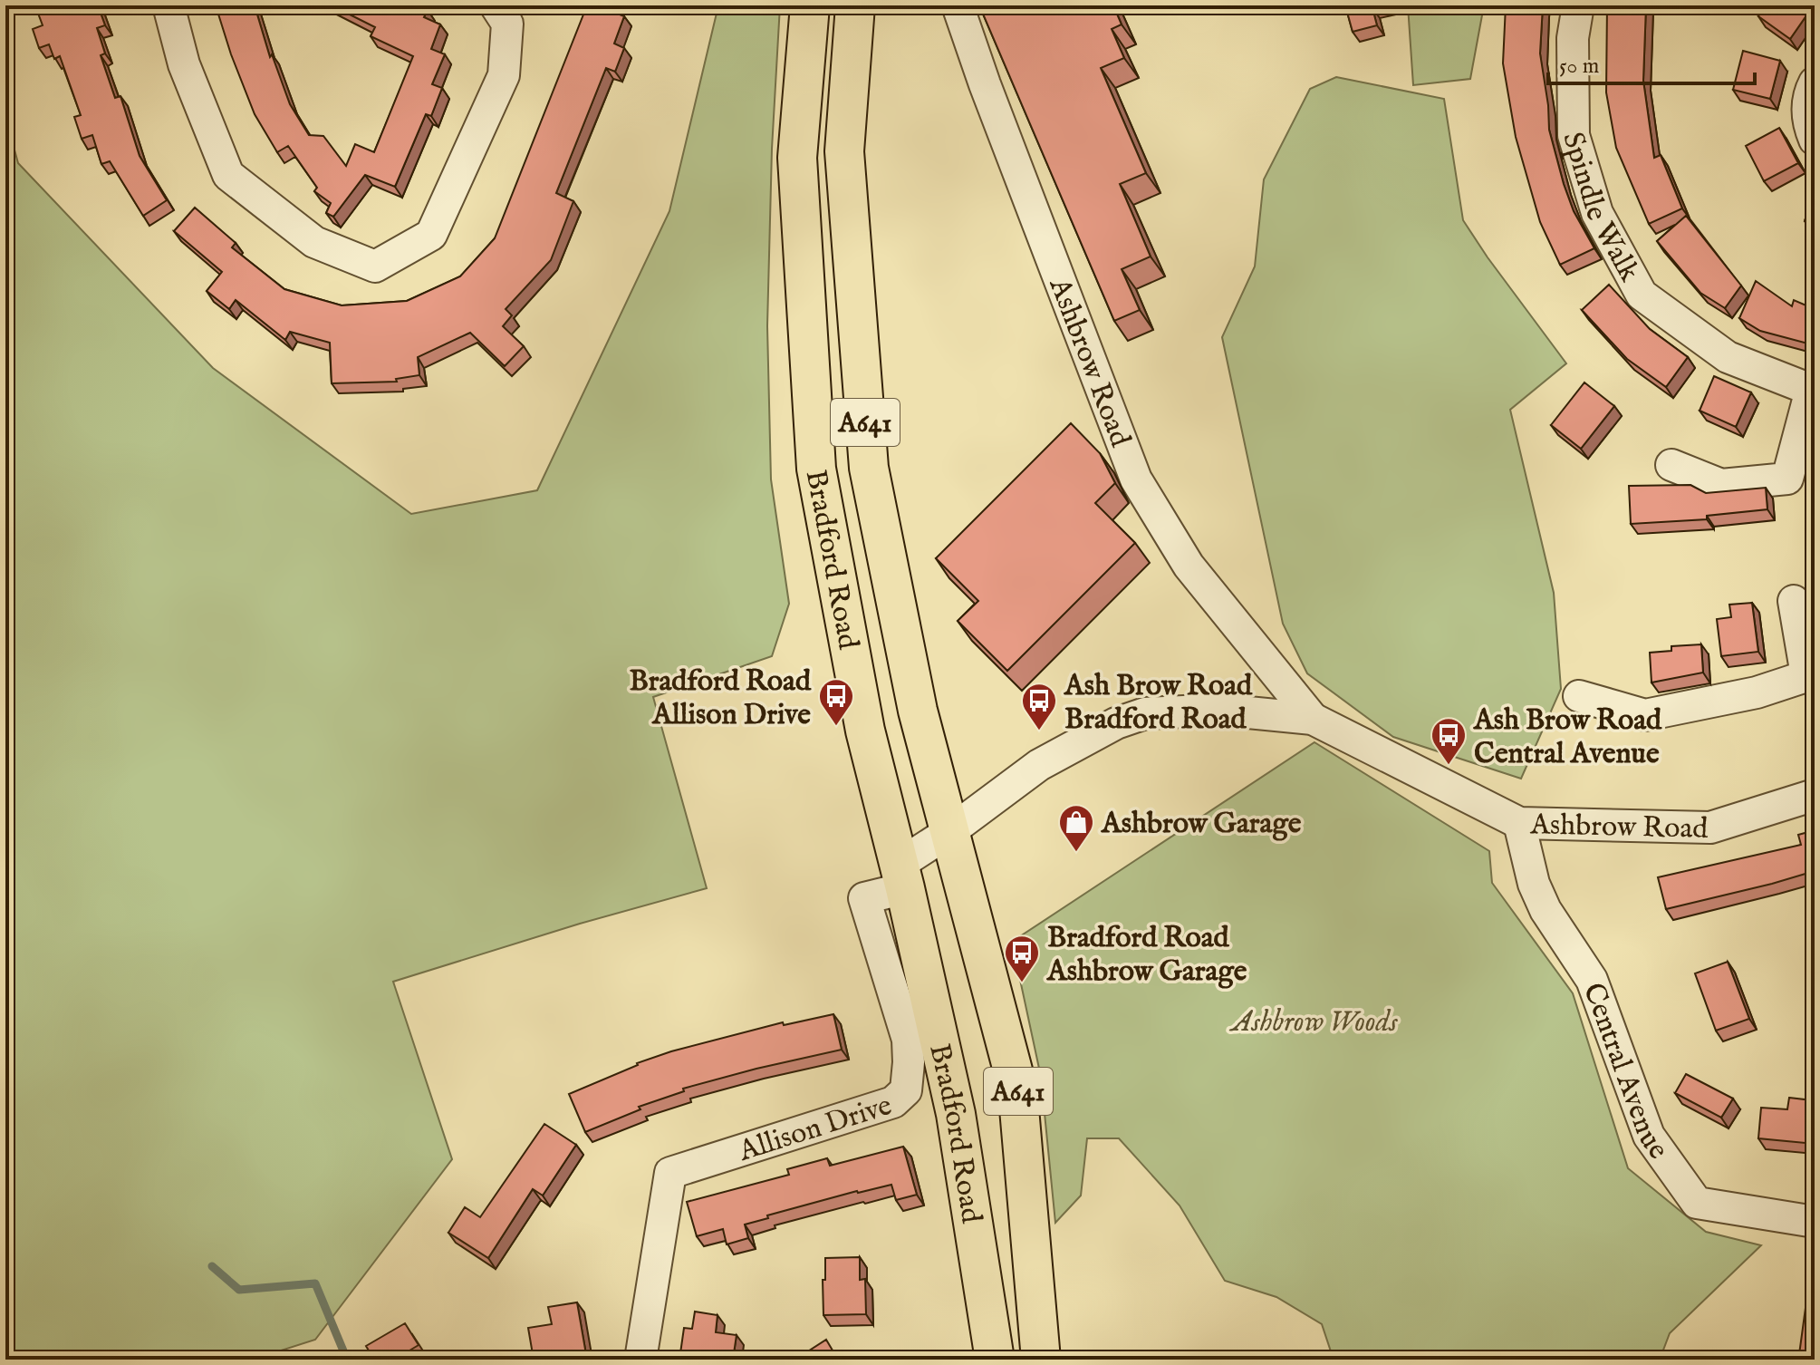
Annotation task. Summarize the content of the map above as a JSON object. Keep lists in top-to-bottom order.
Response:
{
  "streets": {
    "main road": ["A641", "Bradford Road"],
    "street": [
      "Spindle Walk",
      "Ashbrow Road",
      "Central Avenue",
      "Allison Drive"
    ]
  },
  "crossings": [
    ["Ashbrow Road", "A641"],
    ["Ashbrow Road", "Bradford Road"],
    ["Ashbrow Road", "Central Avenue"],
    ["Ashbrow Road", "Allison Drive"],
    ["A641", "Bradford Road"],
    ["Bradford Road", "Allison Drive"]
  ],
  "parks": ["Ashbrow Woods"],
  "places": {
    "bus stop": [
      "Bradford Road Allison Drive",
      "Ash Brow Road Bradford Road",
      "Ash Brow Road Central Avenue",
      "Bradford Road Ashbrow Garage"
    ],
    "shop": ["Ashbrow Garage"]
  },
  "scale_bar": "50 m"
}
